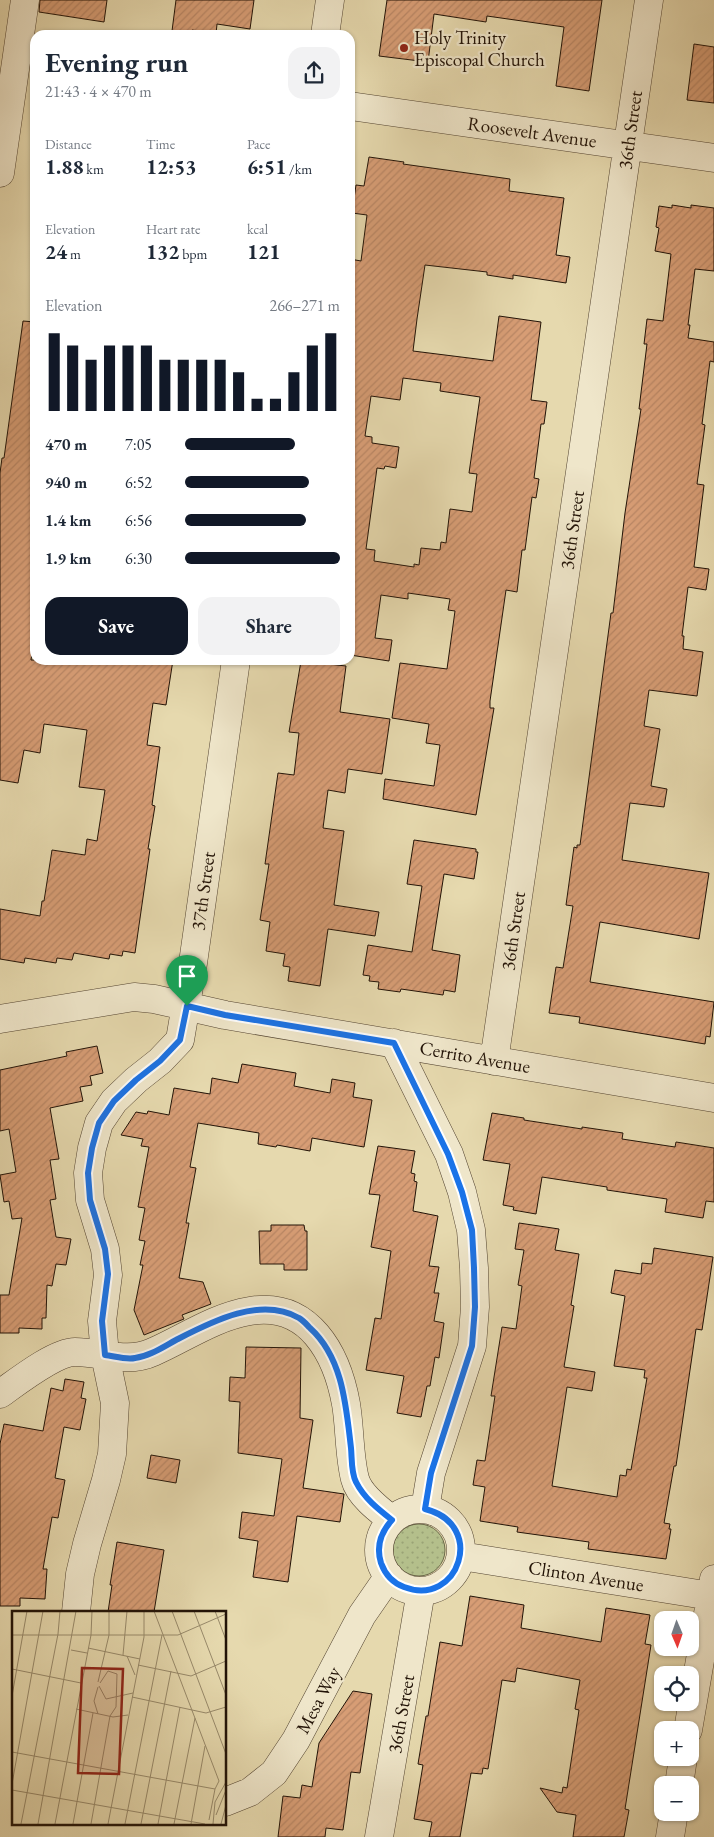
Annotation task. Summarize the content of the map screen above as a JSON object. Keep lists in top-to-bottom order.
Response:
{
  "streets": {
    "street": [
      "36th Street",
      "Roosevelt Avenue",
      "37th Street",
      "Cerrito Avenue",
      "Clinton Avenue",
      "Mesa Way"
    ]
  },
  "crossings": [
    ["36th Street", "Roosevelt Avenue"],
    ["36th Street", "Cerrito Avenue"],
    ["36th Street", "Clinton Avenue"],
    ["36th Street", "Mesa Way"],
    ["37th Street", "Cerrito Avenue"],
    ["Clinton Avenue", "Mesa Way"]
  ],
  "places": ["Holy Trinity Episcopal Church"],
  "north": "bottom",
  "page": {
    "heading": ["Evening run", "21:43 · 4 × 470 m"],
    "stats": [
      ["Distance", "1.88 km"],
      ["Time", "12:53"],
      ["Pace", "6:51 /km"],
      ["Elevation", "24 m"],
      ["Heart rate", "132 bpm"],
      ["kcal", "121"]
    ],
    "chart": ["Elevation", "266–271 m"],
    "list": [
      {
        "name": "470 m",
        "note": "7:05"
      },
      {
        "name": "940 m",
        "note": "6:52"
      },
      {
        "name": "1.4 km",
        "note": "6:56"
      },
      {
        "name": "1.9 km",
        "note": "6:30"
      }
    ],
    "buttons": ["Save", "Share"],
    "map_buttons": ["+", "−"]
  }
}
